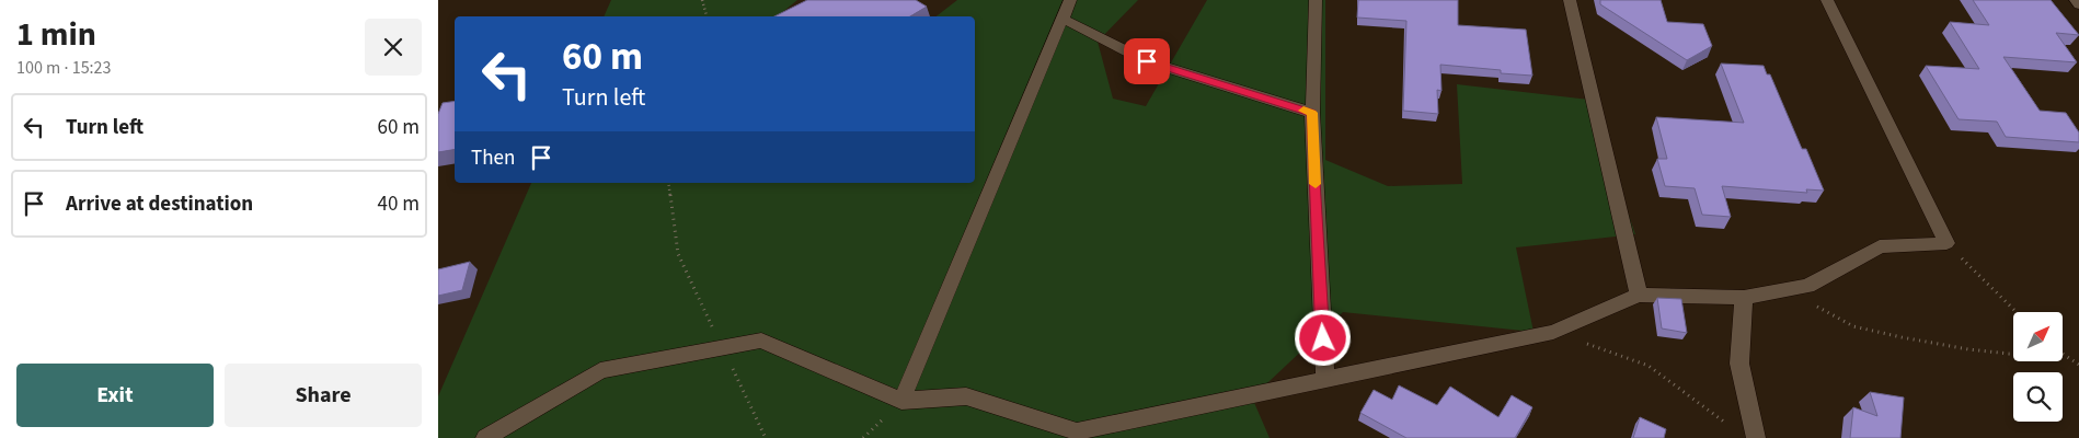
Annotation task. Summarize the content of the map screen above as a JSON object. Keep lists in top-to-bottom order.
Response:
{
  "north": "top right",
  "page": {
    "heading": ["1 min", "100 m · 15:23"],
    "turn": ["60 m", "Turn left"],
    "list": [
      {
        "name": "Turn left",
        "value": "60 m"
      },
      {
        "name": "Arrive at destination",
        "value": "40 m"
      }
    ],
    "then": "Then",
    "buttons": ["Exit", "Share"]
  }
}
